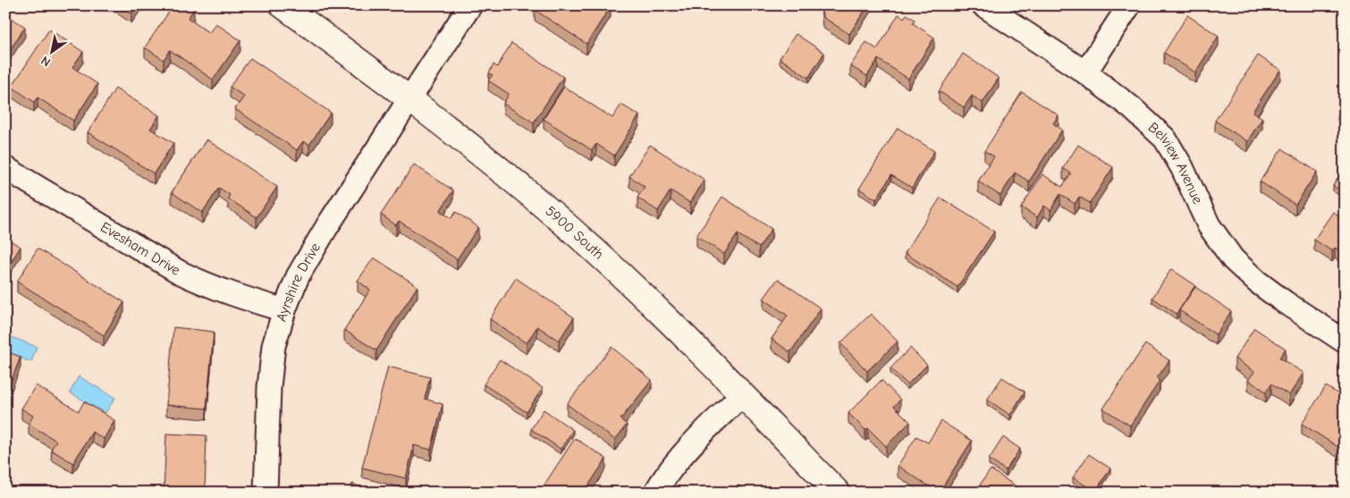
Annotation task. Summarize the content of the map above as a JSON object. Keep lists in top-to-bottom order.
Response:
{
  "streets": {
    "main road": ["5900 South"],
    "street": ["Belview Avenue", "Evesham Drive", "Ayrshire Drive"]
  },
  "crossings": [
    ["5900 South", "Ayrshire Drive"],
    ["Evesham Drive", "Ayrshire Drive"]
  ],
  "north": "bottom left"
}
